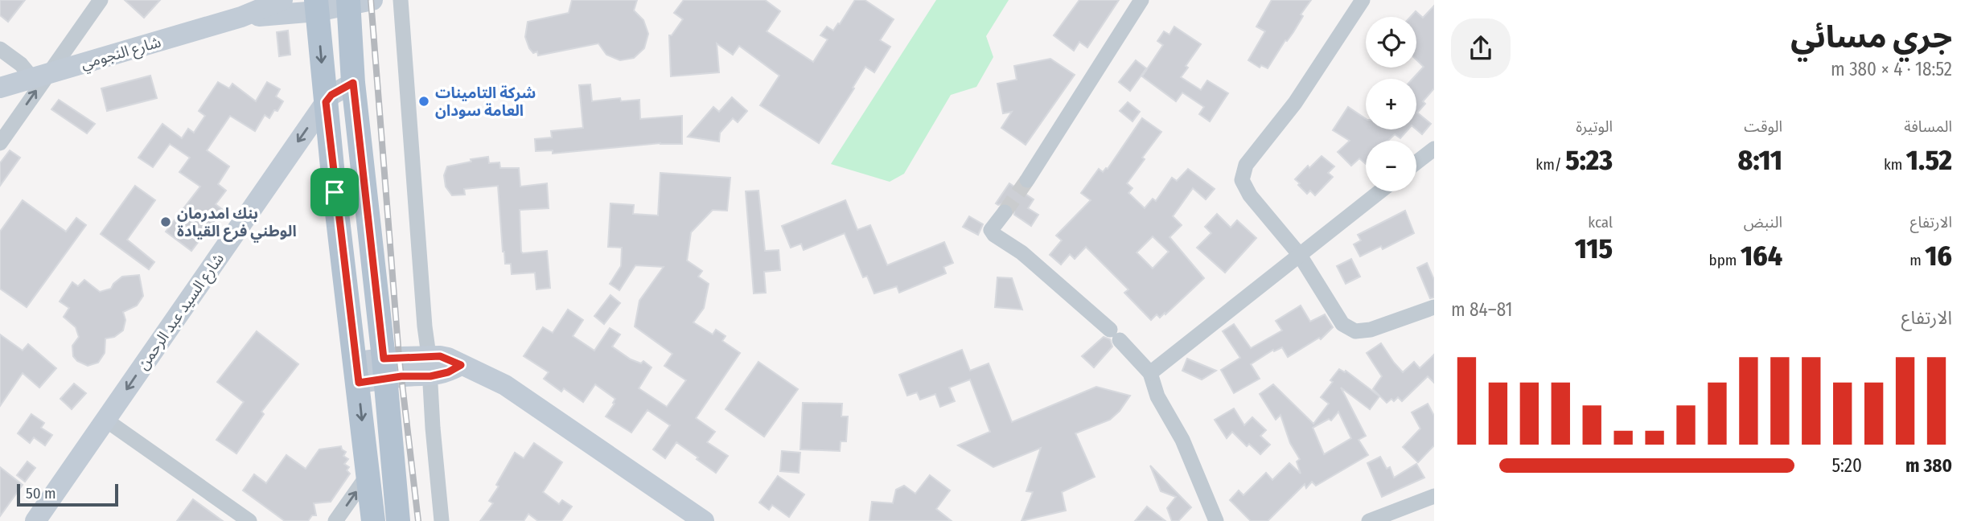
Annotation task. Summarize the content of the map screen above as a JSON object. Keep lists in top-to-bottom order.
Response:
{
  "streets": {
    "street": ["شارع النجومي", "شارع السيد عبد الرحمن"]
  },
  "one_way": ["شارع السيد عبد الرحمن"],
  "places": ["شركة التامينات العامة سودان", "بنك امدرمان الوطني فرع القيادة"],
  "scale_bar": "50 m",
  "page": {
    "heading": ["جري مسائي", "18:52 · 4 × 380 m"],
    "map_buttons": ["+", "−"],
    "stats": [
      ["المسافة", "1.52 km"],
      ["الوقت", "8:11"],
      ["الوتيرة", "5:23 /km"],
      ["الارتفاع", "16 m"],
      ["النبض", "164 bpm"],
      ["kcal", "115"]
    ],
    "chart": ["الارتفاع", "81–84 m"],
    "list": [
      {
        "name": "380 m",
        "note": "5:20"
      }
    ],
    "scale": "50 m"
  }
}
